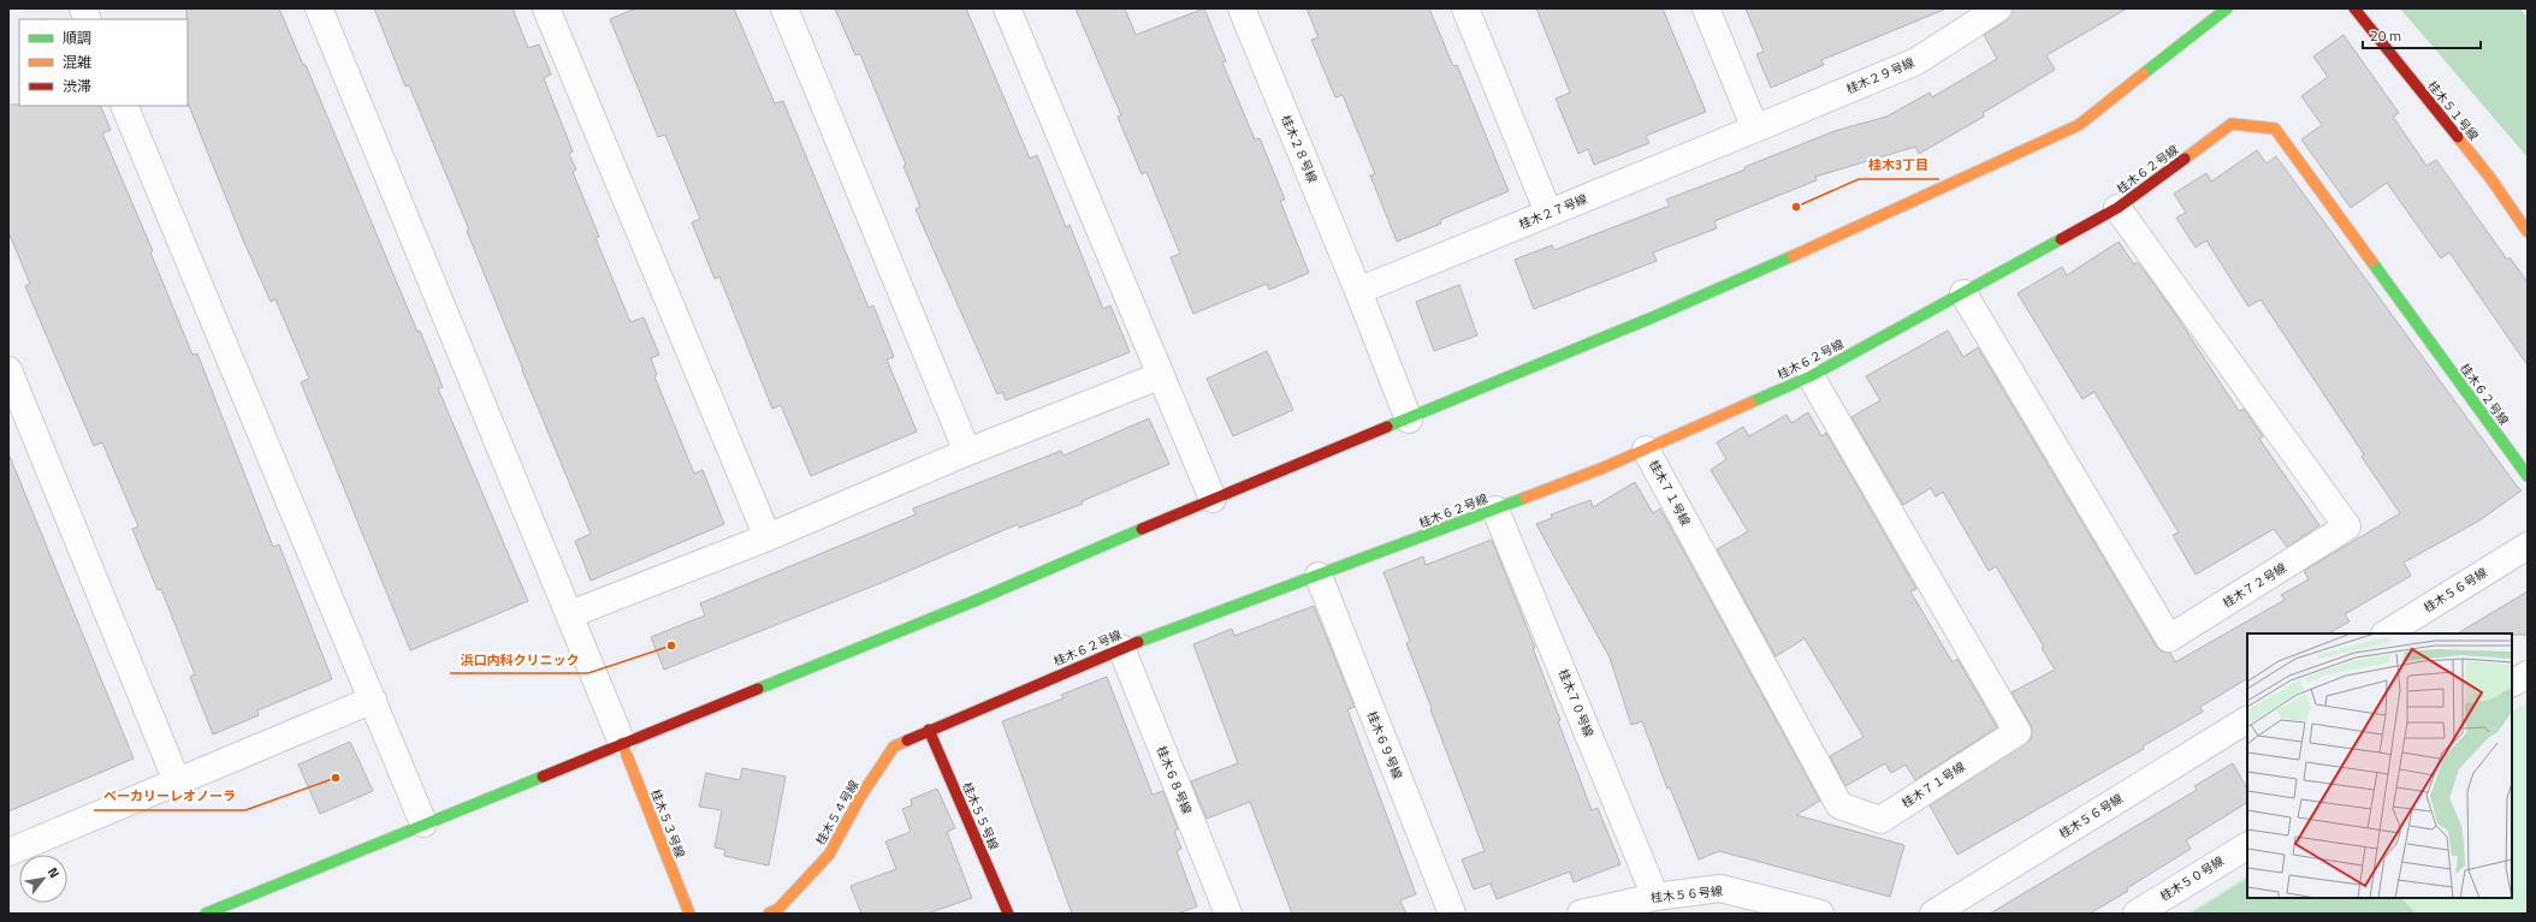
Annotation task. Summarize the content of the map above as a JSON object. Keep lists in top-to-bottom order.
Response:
{
  "streets": {
    "street": [
      "桂木２９号線",
      "桂木５１号線",
      "桂木２８号線",
      "桂木６２号線",
      "桂木２７号線",
      "桂木７１号線",
      "桂木７２号線",
      "桂木５６号線",
      "桂木７０号線",
      "桂木６９号線",
      "桂木６８号線",
      "桂木５４号線",
      "桂木５５号線",
      "桂木５３号線",
      "桂木５０号線"
    ]
  },
  "crossings": [
    ["桂木２９号線", "桂木２７号線"],
    ["桂木２８号線", "桂木２７号線"],
    ["桂木６２号線", "桂木７１号線"],
    ["桂木６２号線", "桂木７２号線"],
    ["桂木６２号線", "桂木７０号線"],
    ["桂木６２号線", "桂木６９号線"],
    ["桂木６２号線", "桂木６８号線"],
    ["桂木６２号線", "桂木５４号線"],
    ["桂木６２号線", "桂木５５号線"],
    ["桂木５６号線", "桂木７０号線"],
    ["桂木５４号線", "桂木５５号線"]
  ],
  "places": ["桂木3丁目", "浜口内科クリニック", "ベーカリーレオノーラ"],
  "legend": ["順調", "混雑", "渋滞"],
  "scale_bar": "20 m",
  "north": "top right"
}
